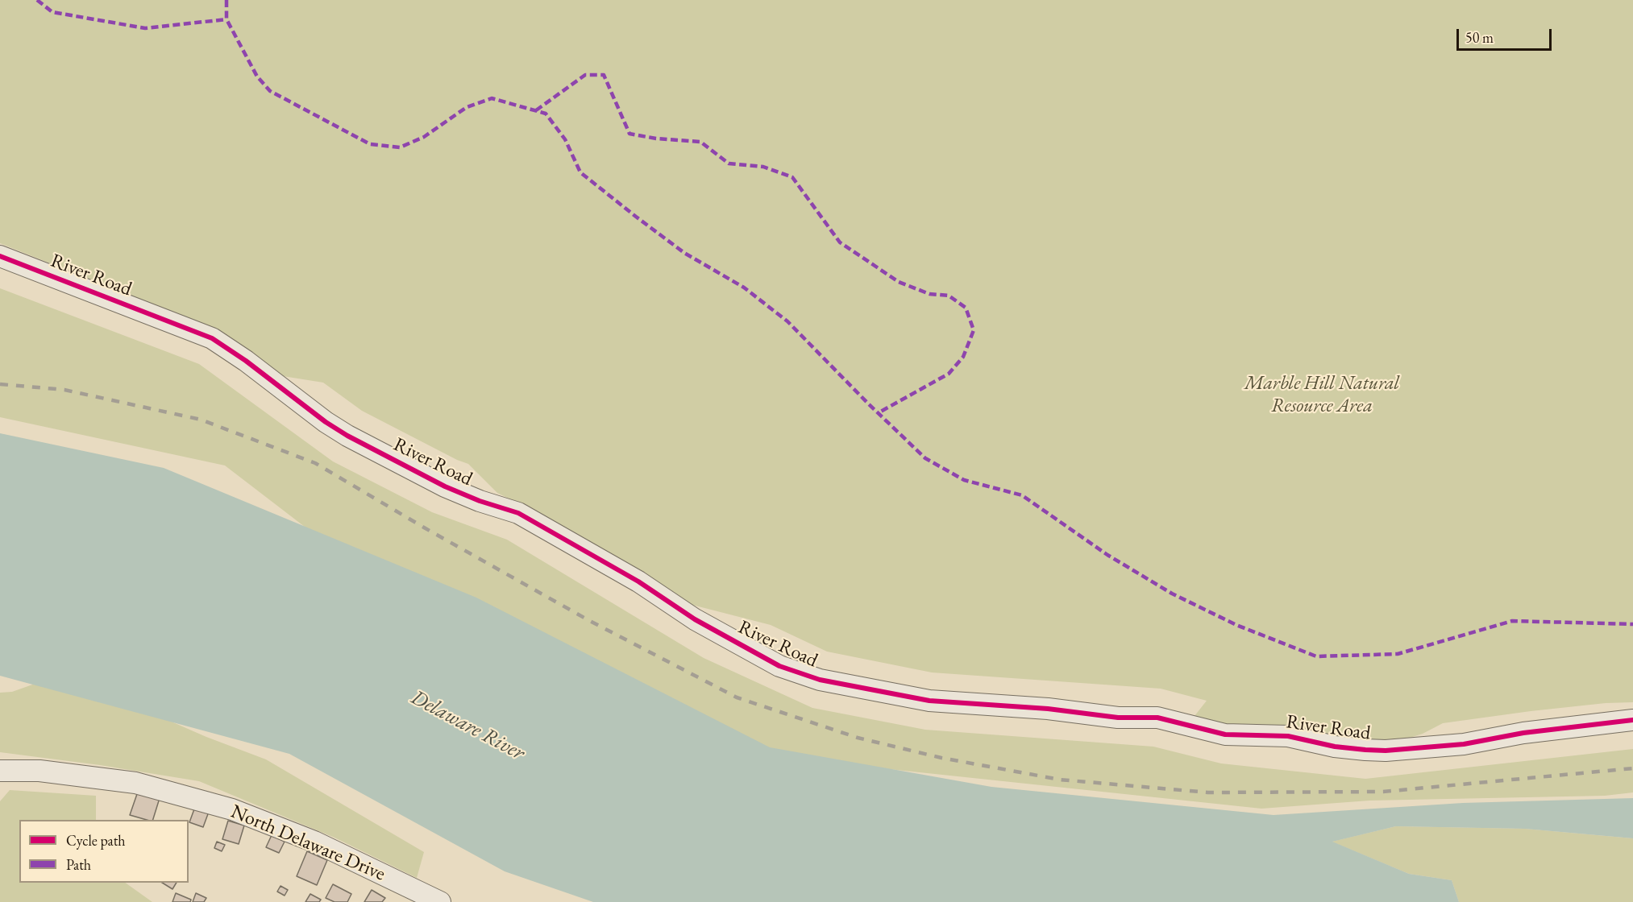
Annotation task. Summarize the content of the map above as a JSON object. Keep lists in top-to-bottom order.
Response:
{
  "streets": {
    "street": ["River Road", "North Delaware Drive"]
  },
  "water": ["Delaware River"],
  "parks": ["Marble Hill Natural Resource Area"],
  "legend": ["Cycle path", "Path"],
  "scale_bar": "50 m"
}
